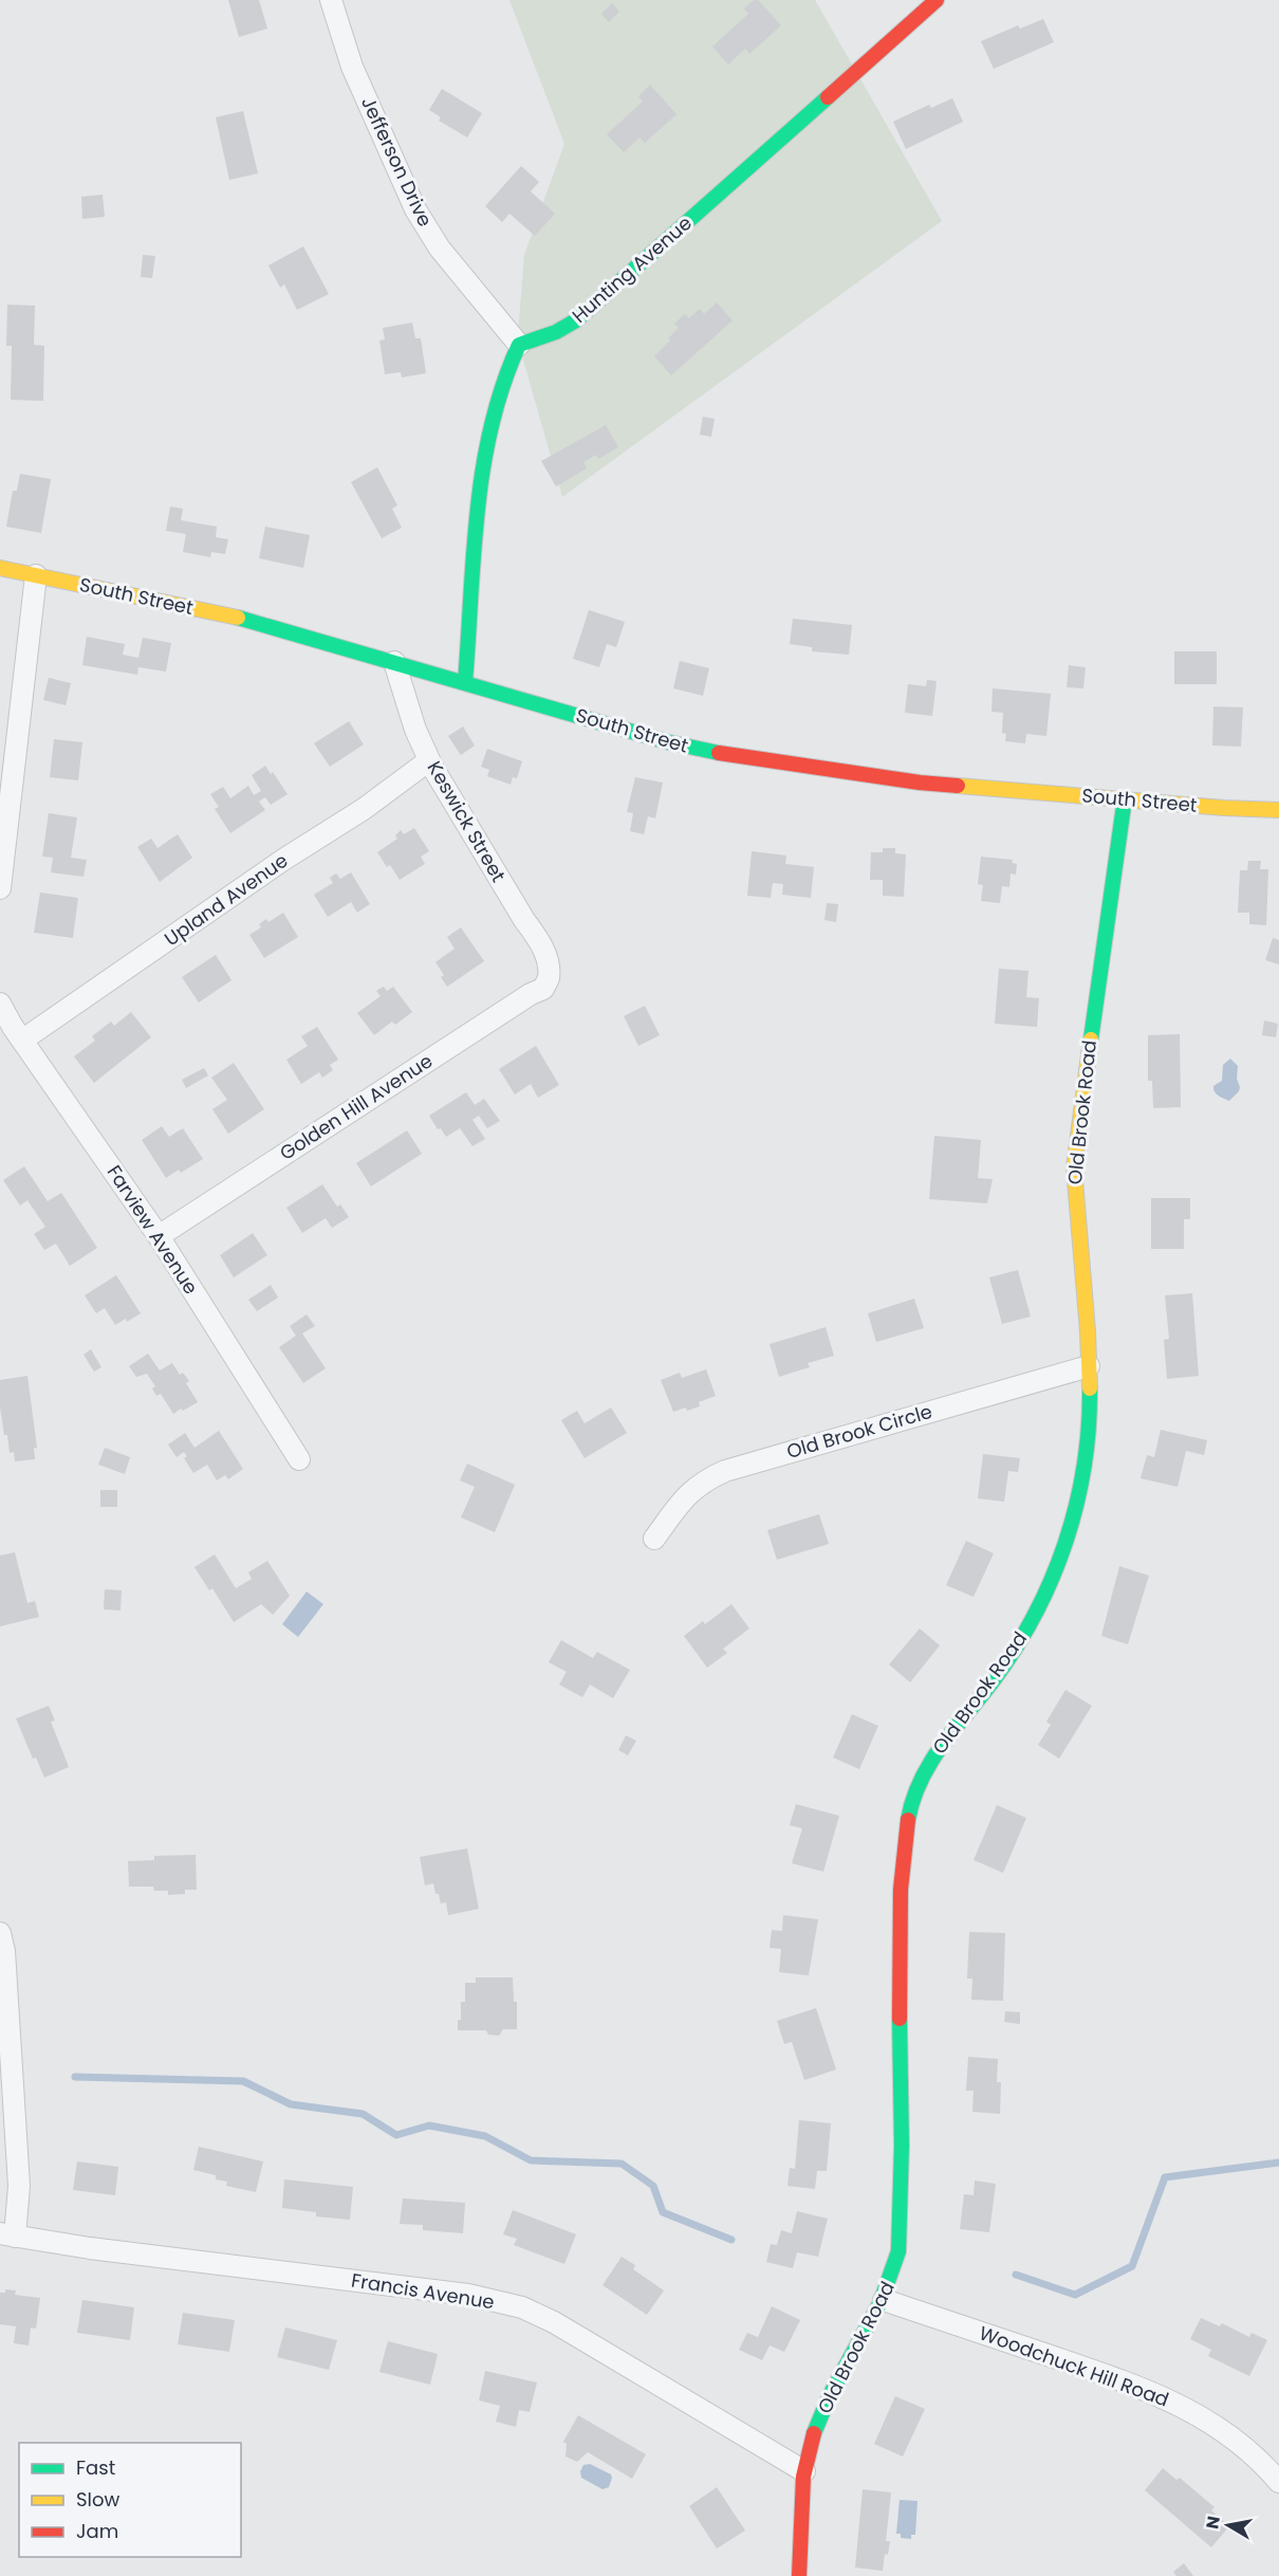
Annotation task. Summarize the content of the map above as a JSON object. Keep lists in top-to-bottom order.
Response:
{
  "streets": {
    "street": [
      "Jefferson Drive",
      "Hunting Avenue",
      "South Street",
      "Keswick Street",
      "Upland Avenue",
      "Golden Hill Avenue",
      "Old Brook Road",
      "Farview Avenue",
      "Old Brook Circle",
      "Francis Avenue",
      "Woodchuck Hill Road"
    ]
  },
  "crossings": [
    ["Jefferson Drive", "Hunting Avenue"],
    ["South Street", "Keswick Street"],
    ["South Street", "Old Brook Road"],
    ["Keswick Street", "Upland Avenue"],
    ["Keswick Street", "Golden Hill Avenue"],
    ["Upland Avenue", "Farview Avenue"],
    ["Golden Hill Avenue", "Farview Avenue"],
    ["Old Brook Road", "Old Brook Circle"],
    ["Old Brook Road", "Francis Avenue"],
    ["Old Brook Road", "Woodchuck Hill Road"]
  ],
  "legend": ["Fast", "Slow", "Jam"],
  "north": "left"
}
